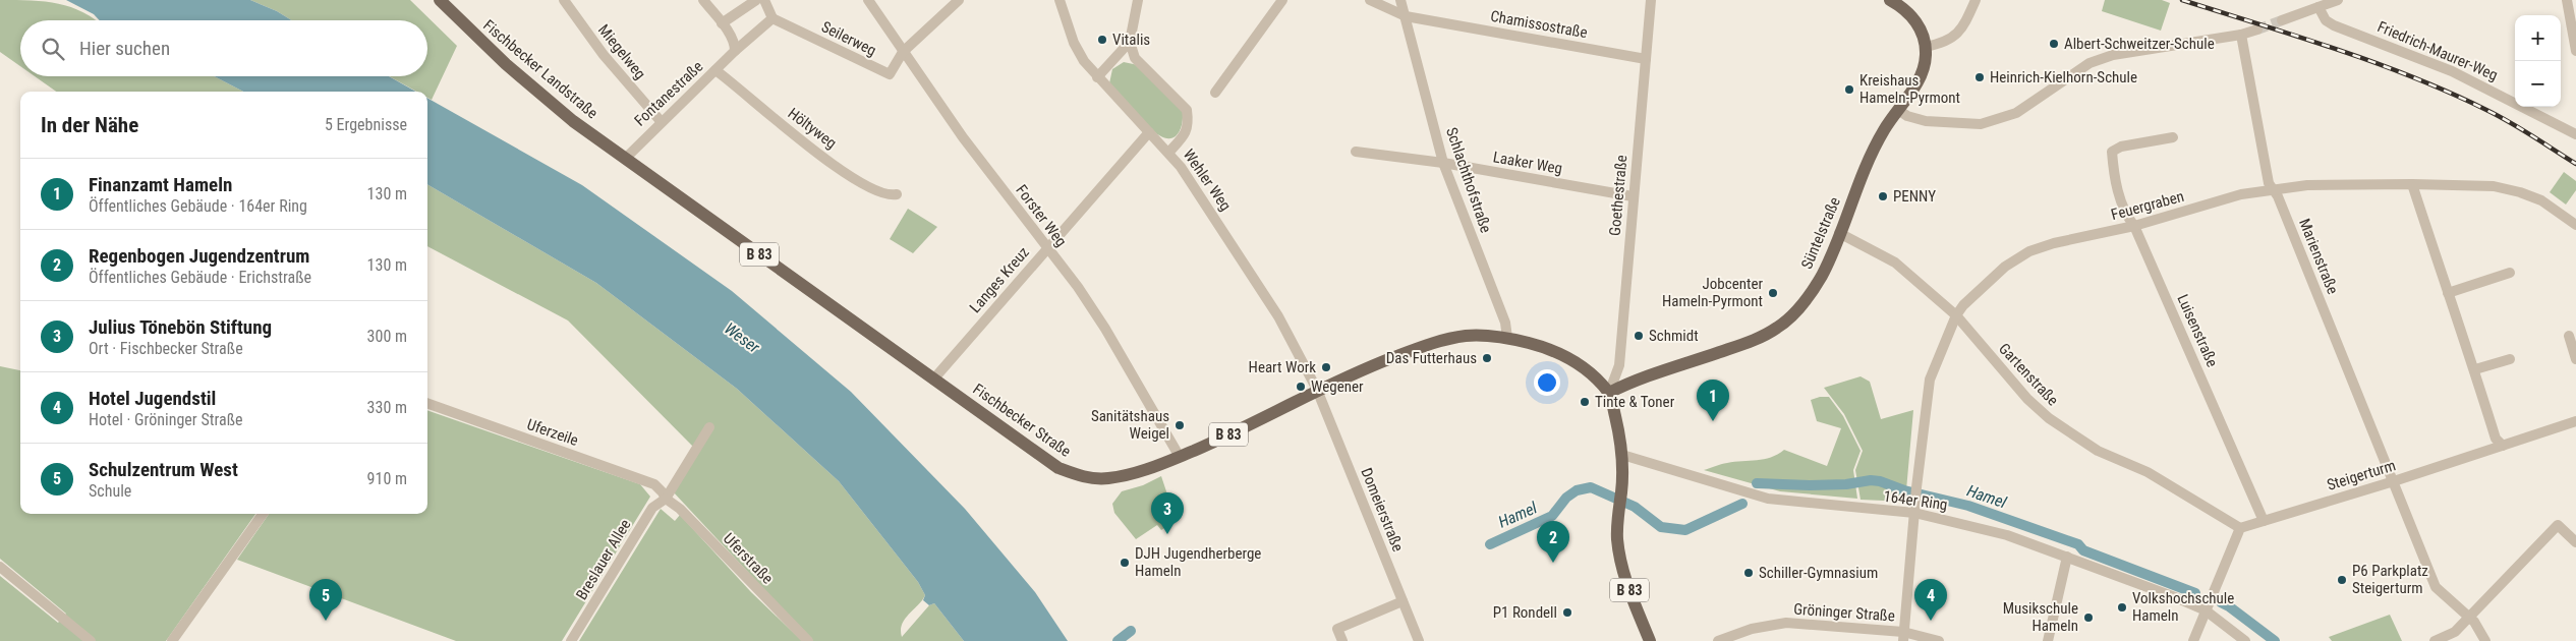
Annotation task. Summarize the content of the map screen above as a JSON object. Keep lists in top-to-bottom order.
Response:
{
  "streets": {
    "main road": [
      "Fischbecker Landstraße",
      "Süntelstraße",
      "B 83",
      "Fischbecker Straße"
    ],
    "street": [
      "Chamissostraße",
      "Seilerweg",
      "Friedrich-Maurer-Weg",
      "Miegelweg",
      "Fontanestraße",
      "Höltyweg",
      "Laaker Weg",
      "Wehler Weg",
      "Schlachthofstraße",
      "Goethestraße",
      "Feuergraben",
      "Forster Weg",
      "Marienstraße",
      "Langes Kreuz",
      "Luisenstraße",
      "Gartenstraße",
      "Uferzeile",
      "Steigerturm",
      "164er Ring",
      "Domeierstraße",
      "Uferstraße",
      "Breslauer Allee",
      "Gröninger Straße"
    ]
  },
  "crossings": [
    ["Chamissostraße", "Schlachthofstraße"],
    ["Chamissostraße", "Goethestraße"],
    ["Seilerweg", "Fontanestraße"],
    ["Seilerweg", "Forster Weg"],
    ["Miegelweg", "Fontanestraße"],
    ["Fischbecker Landstraße", "Fontanestraße"],
    ["Fischbecker Landstraße", "Fischbecker Straße"],
    ["Fontanestraße", "Höltyweg"],
    ["Fontanestraße", "Fischbecker Straße"],
    ["Laaker Weg", "Schlachthofstraße"],
    ["Laaker Weg", "Goethestraße"],
    ["Wehler Weg", "Langes Kreuz"],
    ["Wehler Weg", "Fischbecker Straße"],
    ["Wehler Weg", "Domeierstraße"],
    ["Schlachthofstraße", "B 83"],
    ["Schlachthofstraße", "Fischbecker Straße"],
    ["Goethestraße", "Süntelstraße"],
    ["Goethestraße", "B 83"],
    ["Feuergraben", "Marienstraße"],
    ["Feuergraben", "Luisenstraße"],
    ["Feuergraben", "Gartenstraße"],
    ["Feuergraben", "164er Ring"],
    ["Feuergraben", "Gröninger Straße"],
    ["Forster Weg", "Langes Kreuz"],
    ["Forster Weg", "Fischbecker Straße"],
    ["Süntelstraße", "B 83"],
    ["Süntelstraße", "Gartenstraße"],
    ["B 83", "Fischbecker Straße"],
    ["B 83", "164er Ring"],
    ["Marienstraße", "Steigerturm"],
    ["Langes Kreuz", "Fischbecker Straße"],
    ["Luisenstraße", "Steigerturm"],
    ["Gartenstraße", "Steigerturm"],
    ["Fischbecker Straße", "Domeierstraße"],
    ["Uferzeile", "Uferstraße"],
    ["Uferzeile", "Breslauer Allee"],
    ["Uferstraße", "Breslauer Allee"]
  ],
  "water": ["Weser", "Hamel"],
  "places": [
    "Vitalis",
    "Albert-Schweitzer-Schule",
    "Heinrich-Kielhorn-Schule",
    "Kreishaus Hameln-Pyrmont",
    "PENNY",
    "Jobcenter Hameln-Pyrmont",
    "Schmidt",
    "Das Futterhaus",
    "Heart Work",
    "Wegener",
    "Tinte & Toner",
    "Sanitätshaus Weigel",
    "DJH Jugendherberge Hameln",
    "Schiller-Gymnasium",
    "P6 Parkplatz Steigerturm",
    "Volkshochschule Hameln",
    "P1 Rondell",
    "Musikschule Hameln"
  ],
  "page": {
    "map_buttons": ["+", "−"],
    "search": "Hier suchen",
    "heading": ["In der Nähe", "5 Ergebnisse"],
    "list": [
      {
        "mark": "1",
        "name": "Finanzamt Hameln",
        "note": "Öffentliches Gebäude · 164er Ring",
        "value": "130 m"
      },
      {
        "mark": "2",
        "name": "Regenbogen Jugendzentrum",
        "note": "Öffentliches Gebäude · Erichstraße",
        "value": "130 m"
      },
      {
        "mark": "3",
        "name": "Julius Tönebön Stiftung",
        "note": "Ort · Fischbecker Straße",
        "value": "300 m"
      },
      {
        "mark": "4",
        "name": "Hotel Jugendstil",
        "note": "Hotel · Gröninger Straße",
        "value": "330 m"
      },
      {
        "mark": "5",
        "name": "Schulzentrum West",
        "note": "Schule",
        "value": "910 m"
      }
    ],
    "pins": [
      "1",
      "3",
      "2",
      "4",
      "5"
    ]
  }
}
